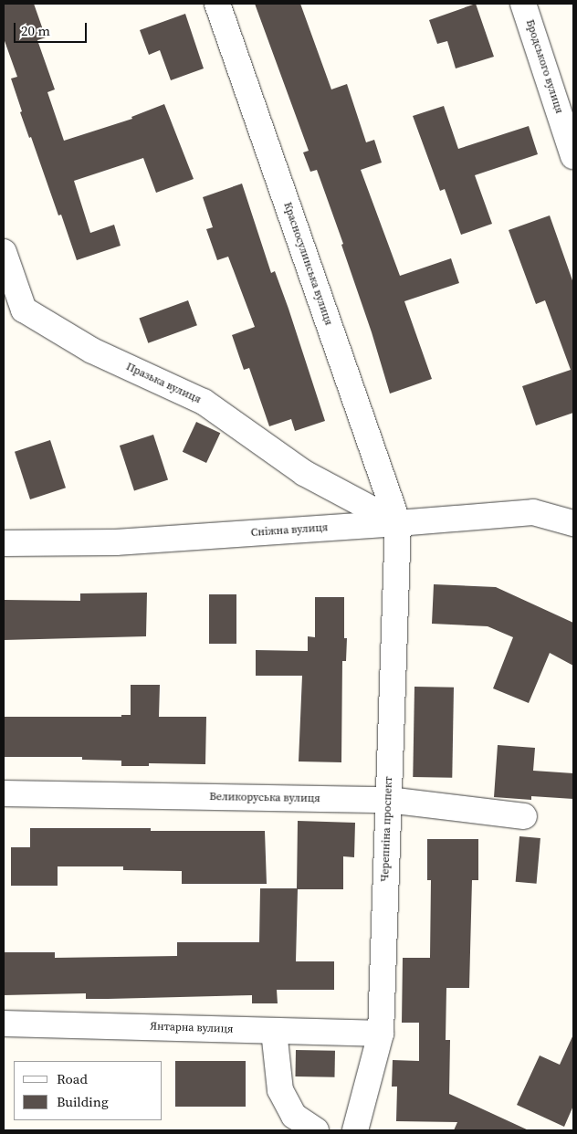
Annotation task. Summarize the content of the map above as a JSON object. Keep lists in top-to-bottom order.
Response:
{
  "streets": {
    "street": [
      "Бродського вулиця",
      "Красносулинська вулиця",
      "Празька вулиця",
      "Сніжна вулиця",
      "Великоруська вулиця",
      "Черепніна проспект",
      "Янтарна вулиця"
    ]
  },
  "crossings": [
    ["Красносулинська вулиця", "Празька вулиця"],
    ["Красносулинська вулиця", "Сніжна вулиця"],
    ["Красносулинська вулиця", "Черепніна проспект"],
    ["Празька вулиця", "Сніжна вулиця"],
    ["Празька вулиця", "Черепніна проспект"],
    ["Сніжна вулиця", "Черепніна проспект"],
    ["Великоруська вулиця", "Черепніна проспект"],
    ["Черепніна проспект", "Янтарна вулиця"]
  ],
  "legend": ["Road", "Building"],
  "scale_bar": "20 m"
}
